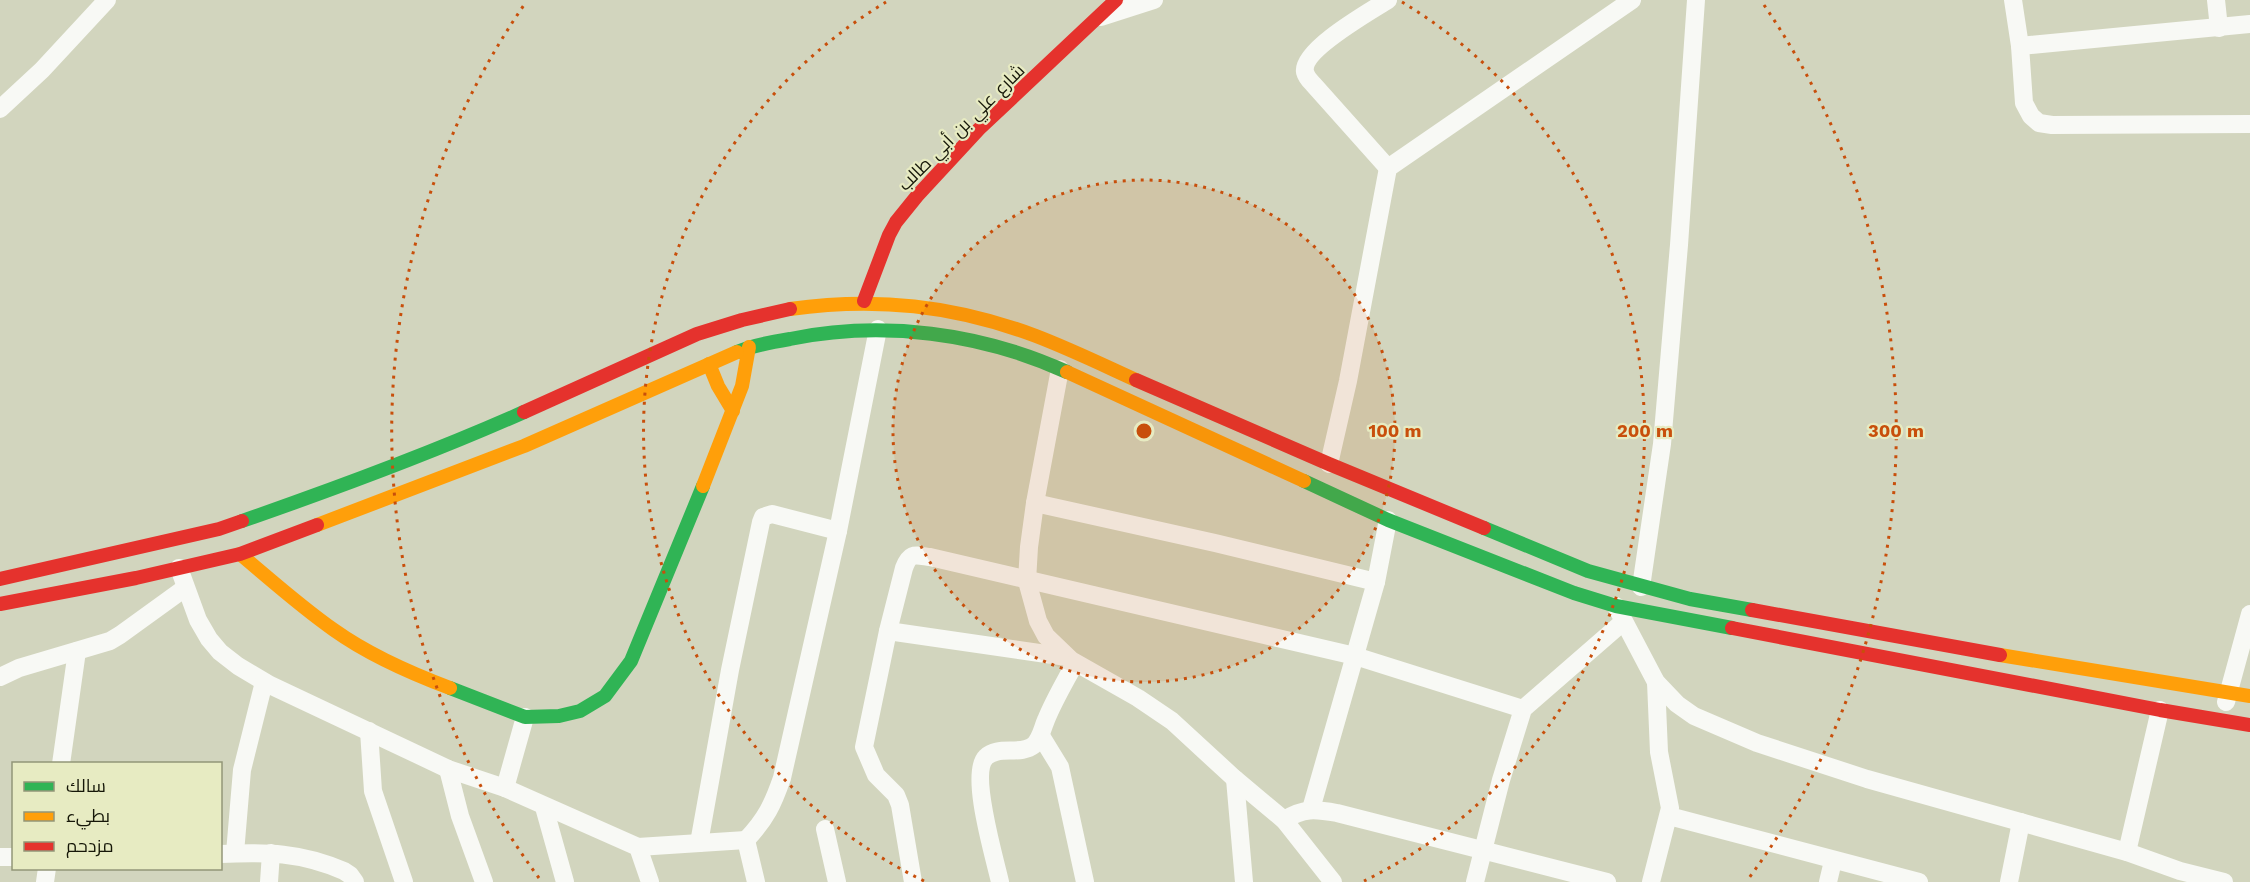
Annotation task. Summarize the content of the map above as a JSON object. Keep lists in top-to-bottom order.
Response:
{
  "streets": {
    "main road": ["شارع علي بن أبي طالب"]
  },
  "legend": ["سالك", "بطيء", "مزدحم"],
  "rings": ["100 m", "200 m", "300 m"]
}
